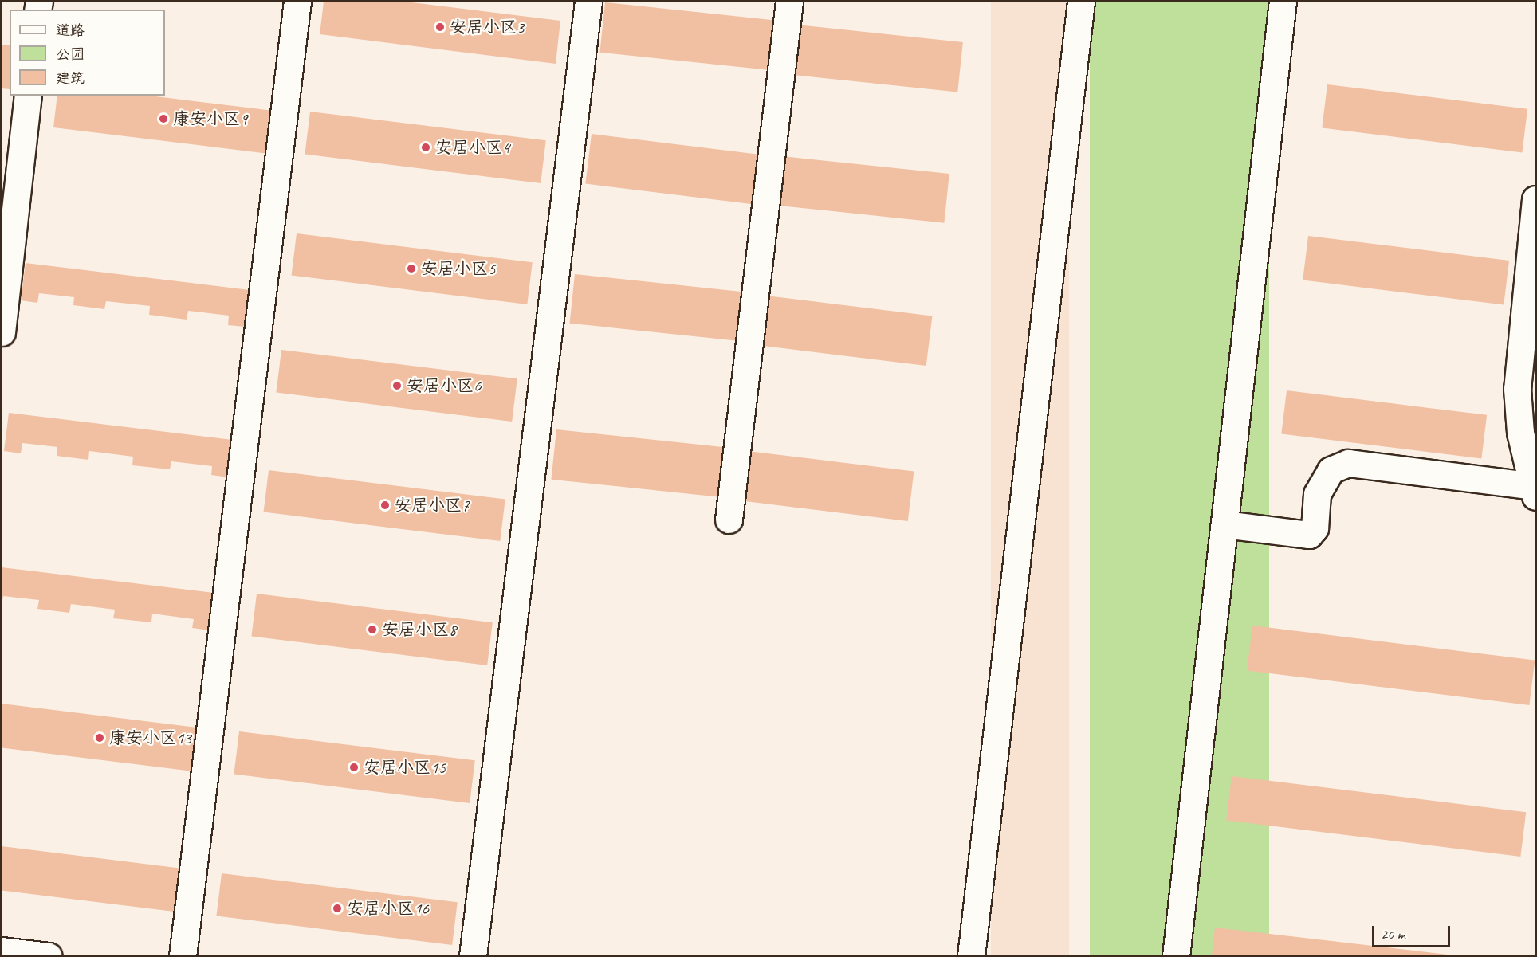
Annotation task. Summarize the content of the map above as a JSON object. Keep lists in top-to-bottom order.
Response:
{
  "places": [
    "安居小区3",
    "康安小区9",
    "安居小区4",
    "安居小区5",
    "安居小区6",
    "安居小区7",
    "安居小区8",
    "康安小区13",
    "安居小区15",
    "安居小区16"
  ],
  "legend": ["道路", "公园", "建筑"],
  "scale_bar": "20 m"
}
